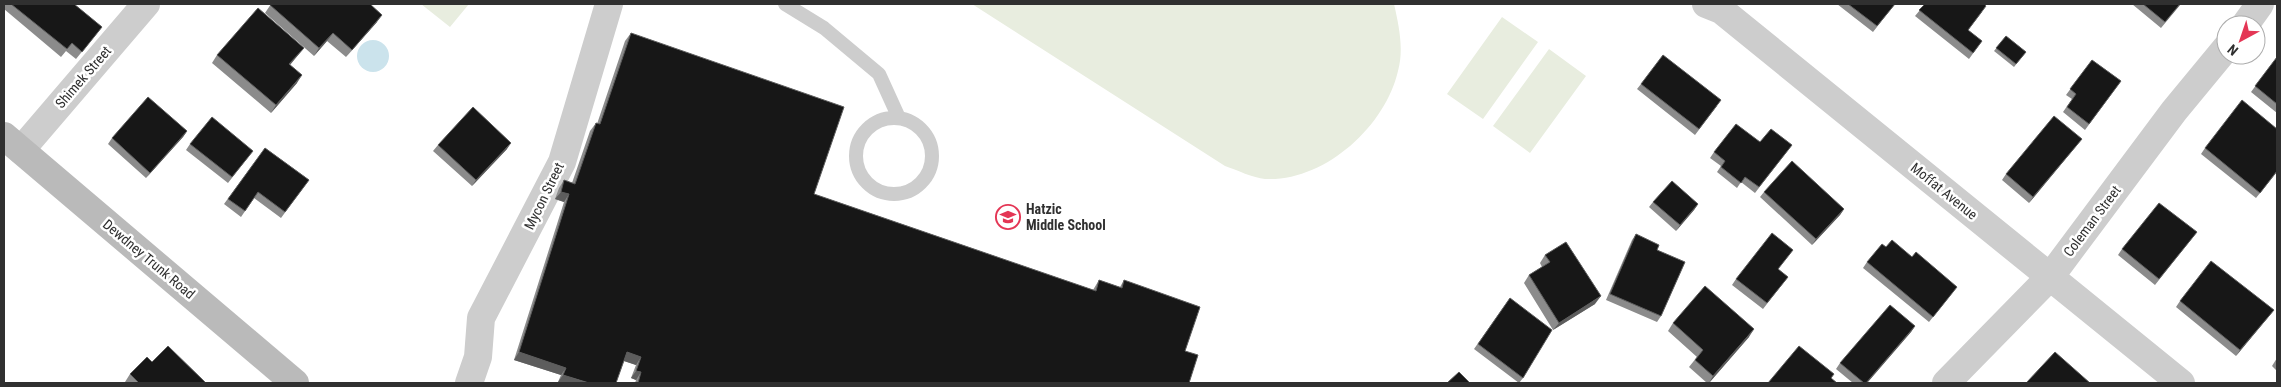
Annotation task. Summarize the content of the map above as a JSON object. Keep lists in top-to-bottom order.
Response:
{
  "streets": {
    "main road": ["Dewdney Trunk Road"],
    "street": [
      "Shimek Street",
      "Moffat Avenue",
      "Mycon Street",
      "Coleman Street"
    ]
  },
  "crossings": [
    ["Shimek Street", "Dewdney Trunk Road"],
    ["Moffat Avenue", "Coleman Street"]
  ],
  "places": {
    "school or university": ["Hatzic Middle School"]
  },
  "north": "bottom left"
}
